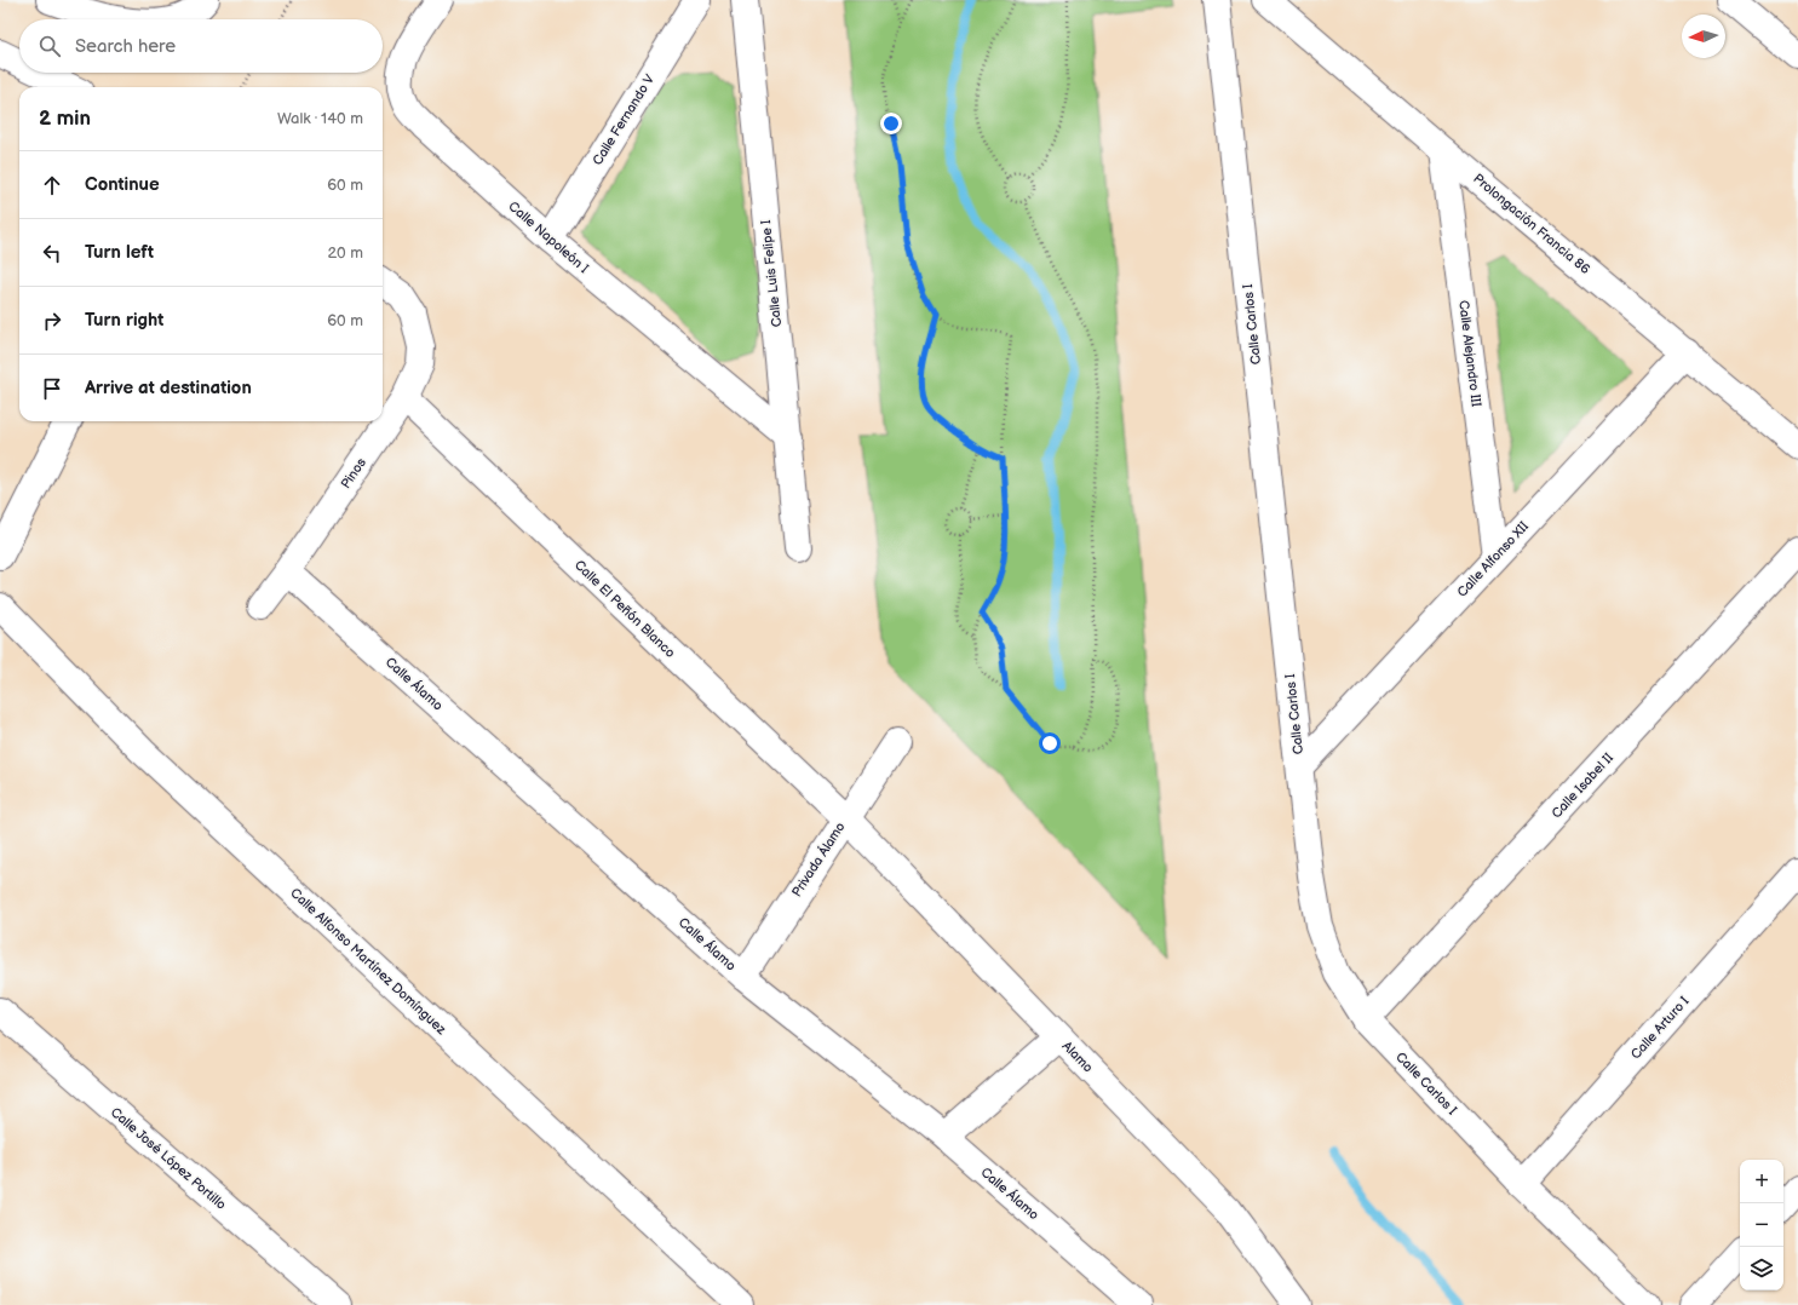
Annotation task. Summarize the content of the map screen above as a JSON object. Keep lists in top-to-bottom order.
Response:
{
  "streets": {
    "street": [
      "Calle Fernando V",
      "Prolongación Francia 86",
      "Calle Napoleón I",
      "Calle Luis Felipe I",
      "Calle Carlos I",
      "Calle Alejandro III",
      "Pinos",
      "Calle Alfonso XII",
      "Calle El Peñón Blanco",
      "Calle Álamo",
      "Calle Isabel II",
      "Privada Álamo",
      "Calle Alfonso Martínez Domínguez",
      "Calle Arturo I",
      "Alamo",
      "Calle José López Portillo"
    ]
  },
  "crossings": [
    ["Calle Fernando V", "Calle Napoleón I"],
    ["Prolongación Francia 86", "Calle Alejandro III"],
    ["Prolongación Francia 86", "Calle Alfonso XII"],
    ["Calle Napoleón I", "Calle Luis Felipe I"],
    ["Calle Carlos I", "Calle Alfonso XII"],
    ["Calle Carlos I", "Calle Isabel II"],
    ["Calle Carlos I", "Calle Arturo I"],
    ["Calle Alejandro III", "Calle Alfonso XII"],
    ["Pinos", "Calle El Peñón Blanco"],
    ["Pinos", "Calle Álamo"],
    ["Calle El Peñón Blanco", "Privada Álamo"],
    ["Calle El Peñón Blanco", "Alamo"],
    ["Calle Álamo", "Privada Álamo"],
    ["Privada Álamo", "Alamo"]
  ],
  "north": "left",
  "page": {
    "search": "Search here",
    "heading": ["2 min", "Walk · 140 m"],
    "list": [
      ["Continue", "60 m"],
      ["Turn left", "20 m"],
      ["Turn right", "60 m"],
      "Arrive at destination"
    ],
    "map_buttons": ["+", "−"]
  }
}
